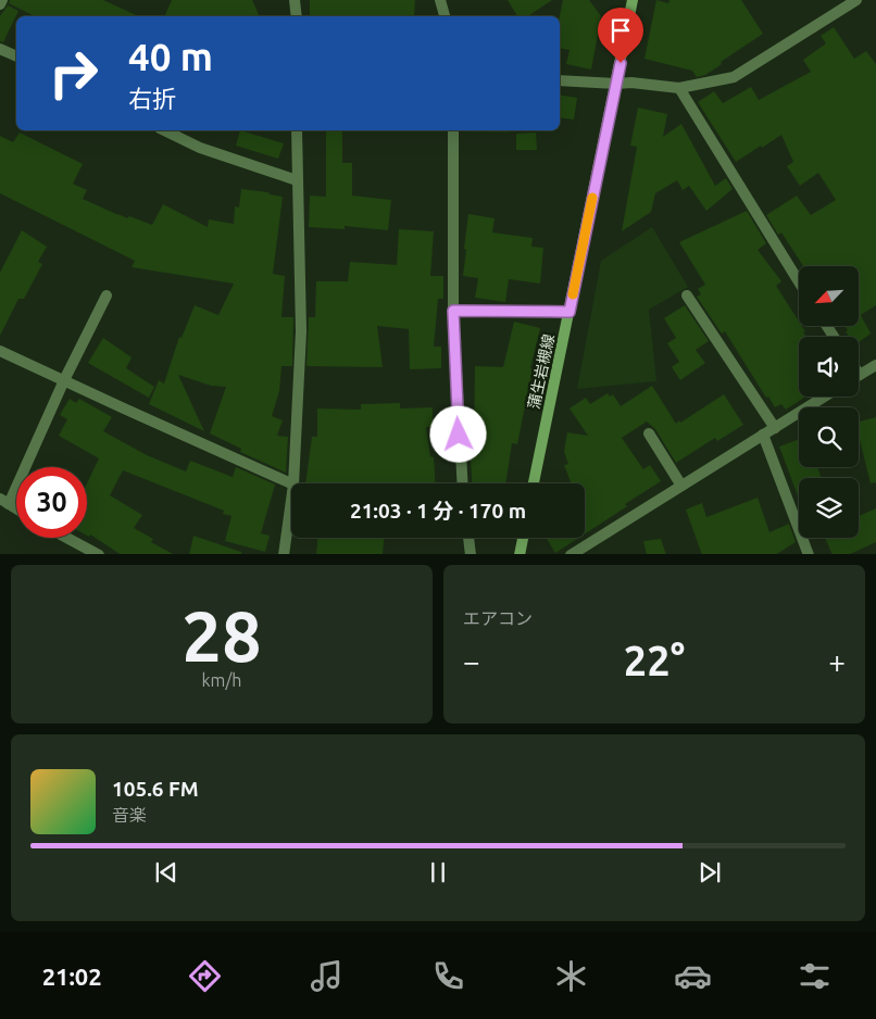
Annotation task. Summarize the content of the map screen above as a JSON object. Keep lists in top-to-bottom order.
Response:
{
  "streets": {
    "main road": ["蒲生岩槻線"]
  },
  "north": "bottom left",
  "page": {
    "turn": ["40 m", "右折"],
    "limit": "30",
    "trip": "21:03 · 1 分 · 170 m",
    "tile": [
      ["28", "km/h"],
      "エアコン"
    ],
    "heat": ["−", "22°", "+"],
    "song": ["105.6 FM", "音楽"],
    "tabs": "21:02"
  }
}
